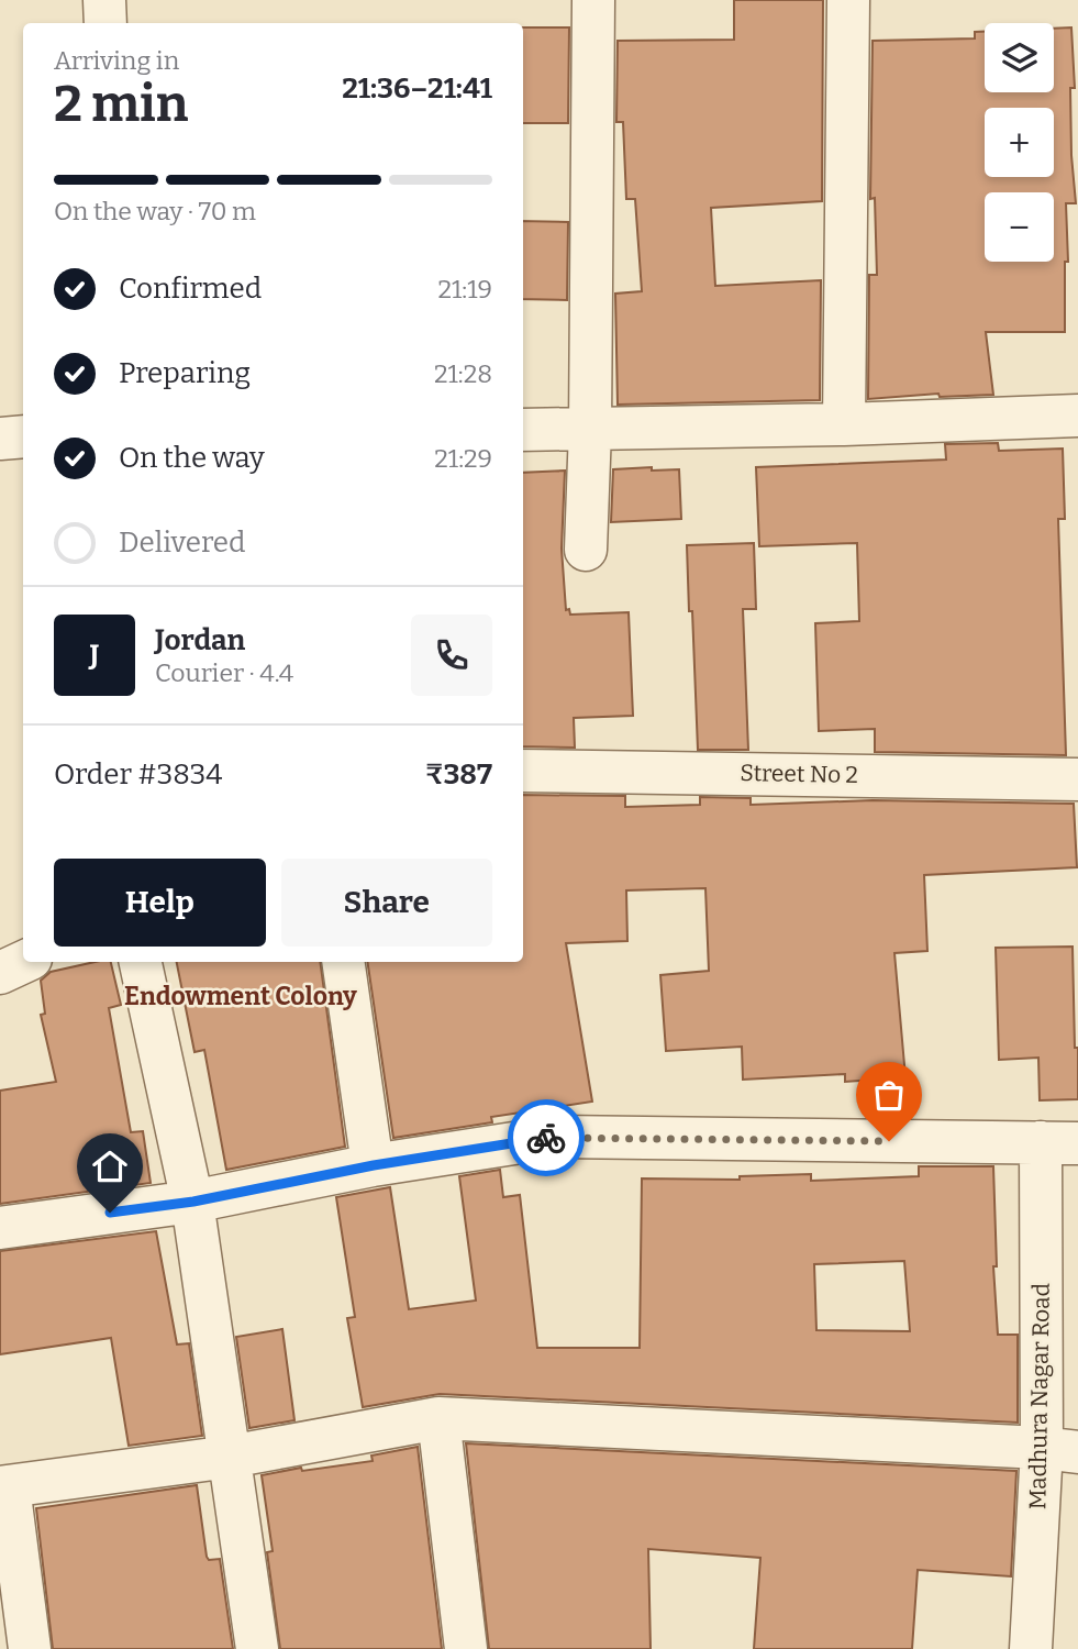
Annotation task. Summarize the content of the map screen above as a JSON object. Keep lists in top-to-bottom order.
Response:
{
  "streets": {
    "street": ["Street No 2", "Madhura Nagar Road"]
  },
  "districts": ["Endowment Colony"],
  "page": {
    "map_buttons": ["+", "−"],
    "heading": ["2 min", "Arriving in", "21:36–21:41"],
    "panel": [
      "Jordan",
      "Courier · 4.4",
      "Order #3834",
      "₹387"
    ],
    "bar": "On the way · 70 m",
    "list": [
      ["Confirmed", "21:19"],
      ["Preparing", "21:28"],
      ["On the way", "21:29"],
      "Delivered"
    ],
    "round": "J",
    "buttons": ["Help", "Share"]
  }
}
